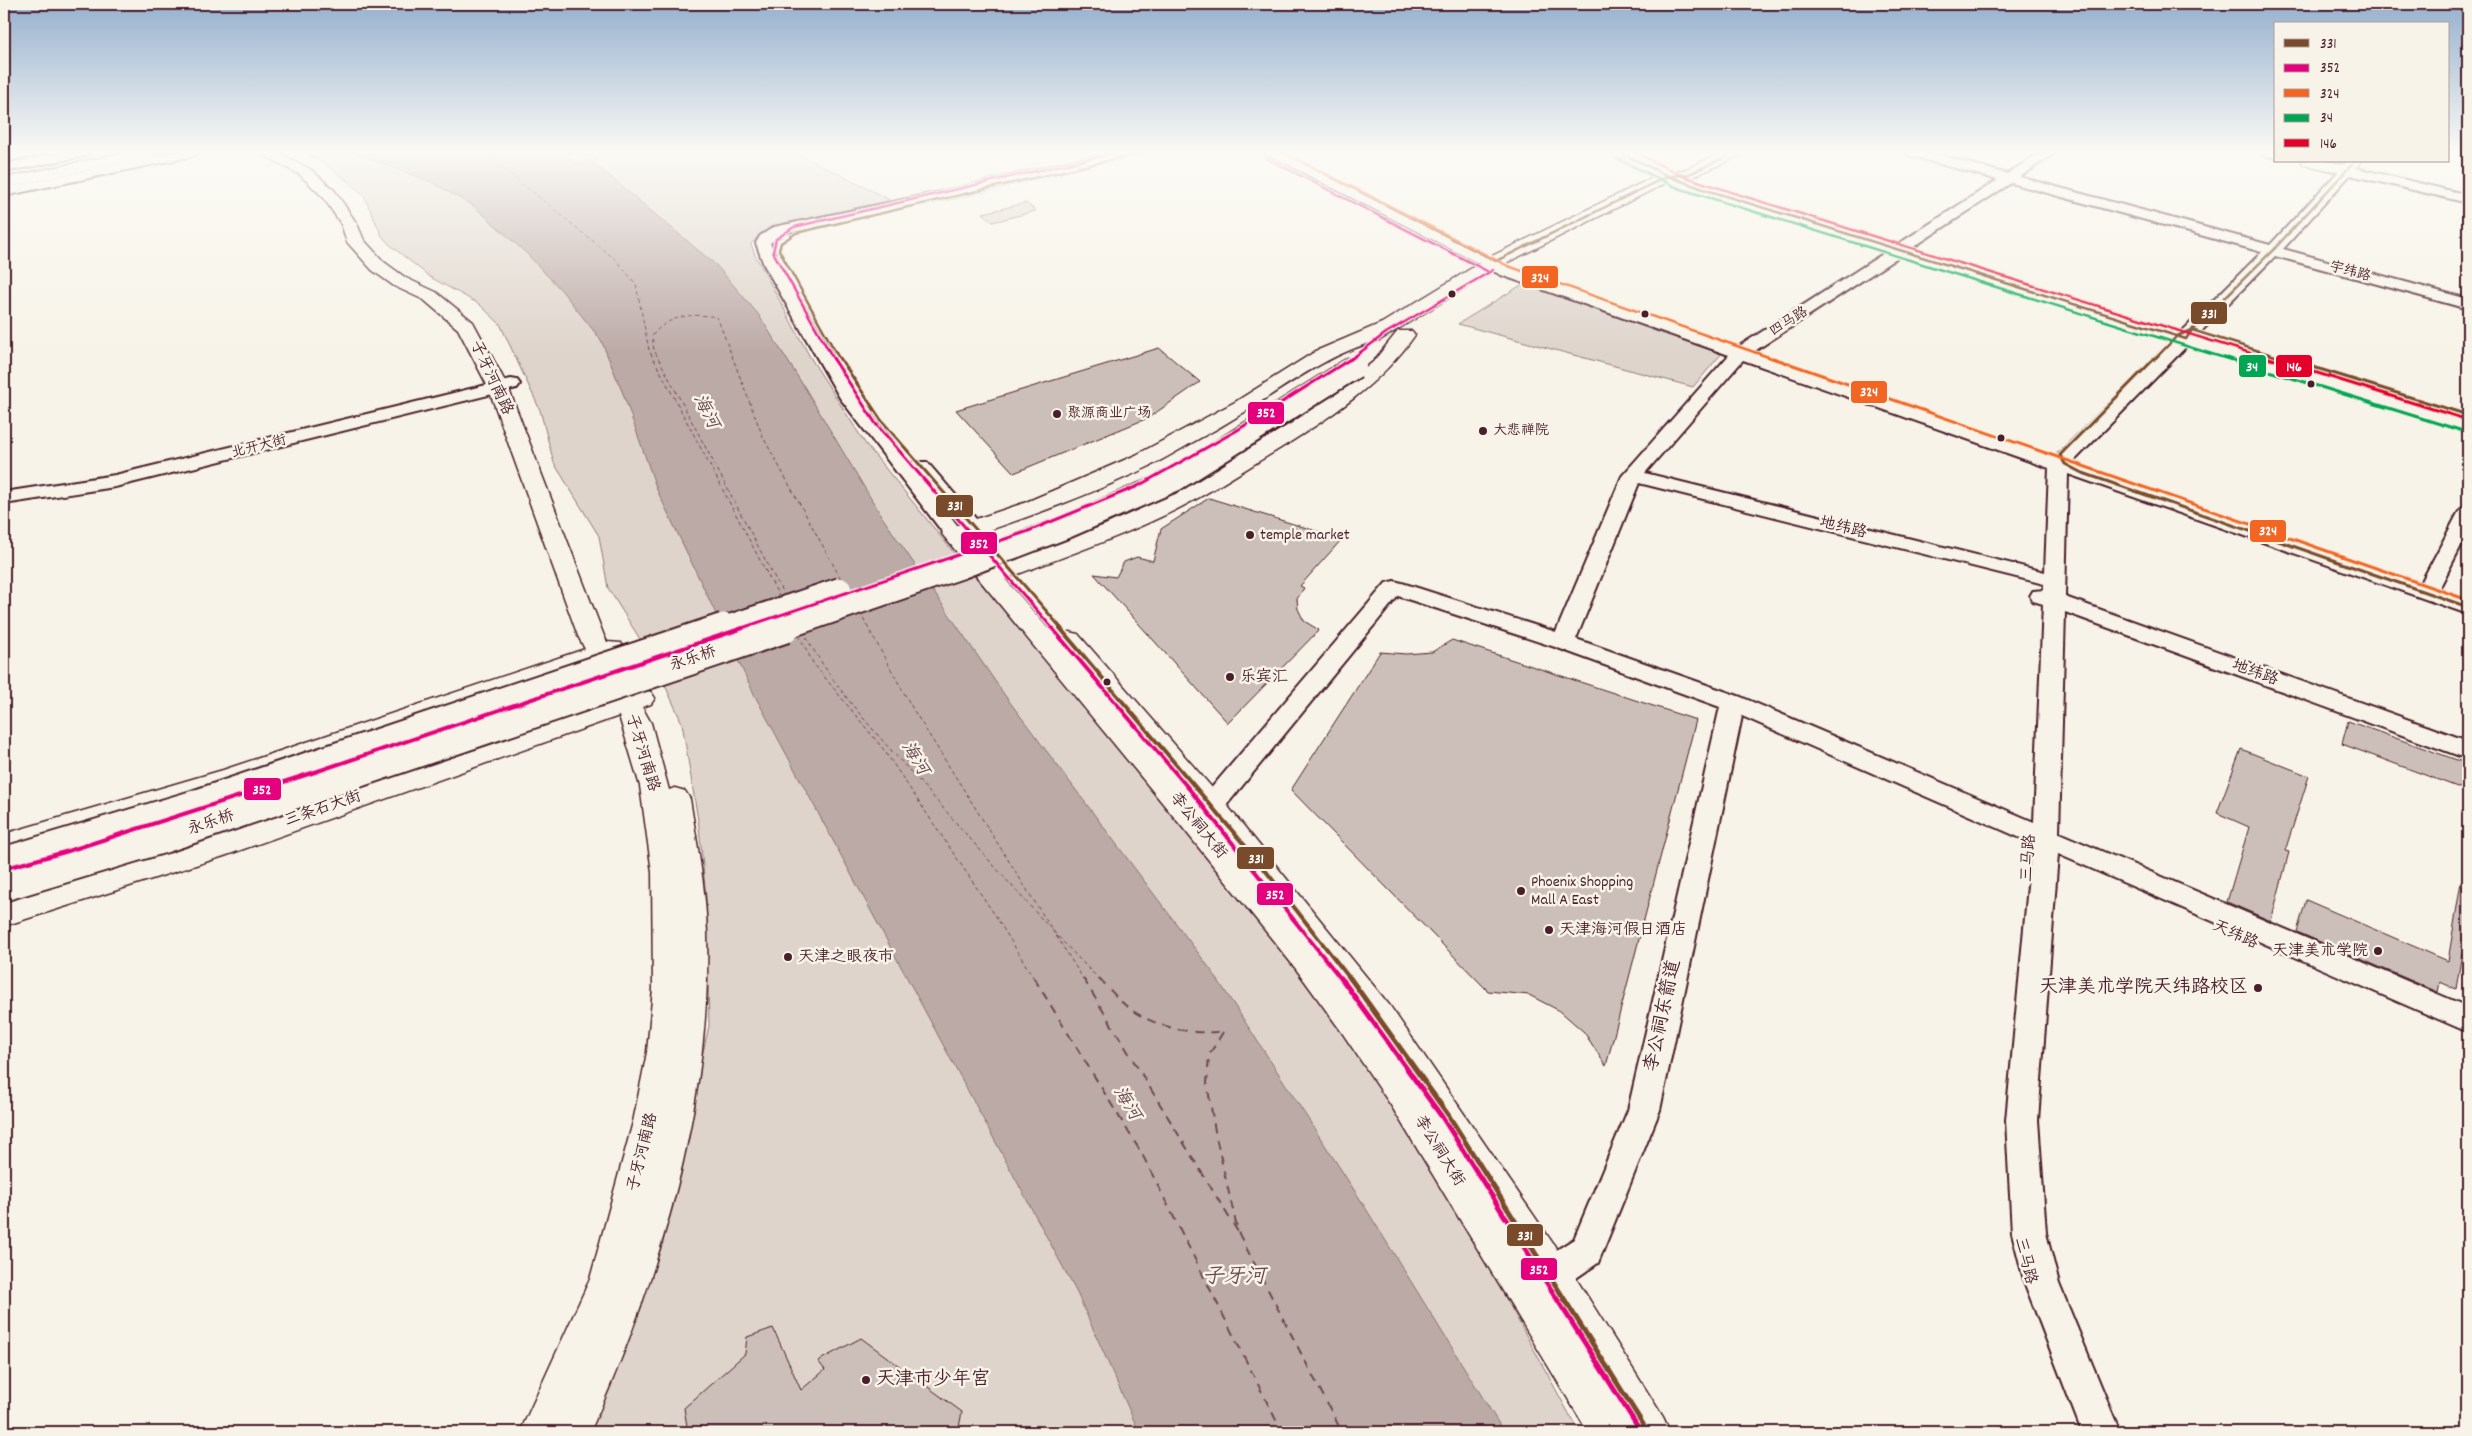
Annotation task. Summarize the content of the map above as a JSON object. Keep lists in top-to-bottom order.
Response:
{
  "streets": {
    "main road": [
      "子牙河南路",
      "永乐桥",
      "三条石大街",
      "李公祠大街"
    ],
    "street": [
      "宇纬路",
      "四马路",
      "北开大街",
      "地纬路",
      "三马路",
      "天纬路",
      "李公祠东箭道"
    ]
  },
  "crossings": [
    ["四马路", "地纬路"],
    ["子牙河南路", "北开大街"],
    ["子牙河南路", "三条石大街"],
    ["地纬路", "三马路"],
    ["李公祠大街", "李公祠东箭道"],
    ["三马路", "天纬路"]
  ],
  "water": ["海河", "子牙河"],
  "places": [
    "聚源商业广场",
    "大悲禅院",
    "temple market",
    "乐宾汇",
    "Phoenix Shopping Mall A East",
    "天津海河假日酒店",
    "天津美术学院",
    "天津之眼夜市",
    "天津美术学院天纬路校区",
    "天津市少年宫"
  ],
  "lines": [
    "transit line 331",
    "transit line 352",
    "transit line 324",
    "transit line 34",
    "transit line 146"
  ],
  "legend": [
    "331",
    "352",
    "324",
    "34",
    "146"
  ]
}
